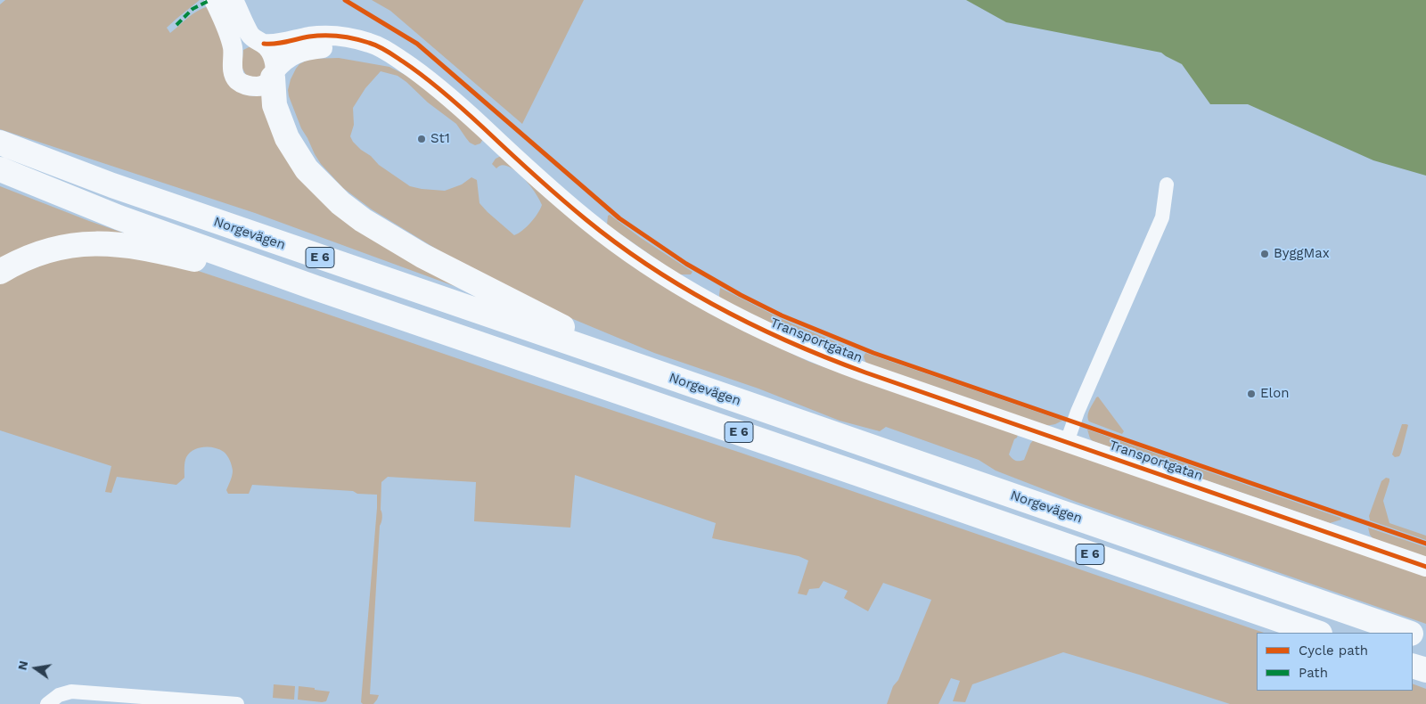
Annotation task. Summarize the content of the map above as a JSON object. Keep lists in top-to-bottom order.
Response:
{
  "streets": {
    "highway": ["Norgevägen", "E 6"],
    "street": ["Transportgatan"]
  },
  "places": ["St1", "ByggMax", "Elon"],
  "legend": ["Cycle path", "Path"],
  "north": "left"
}
